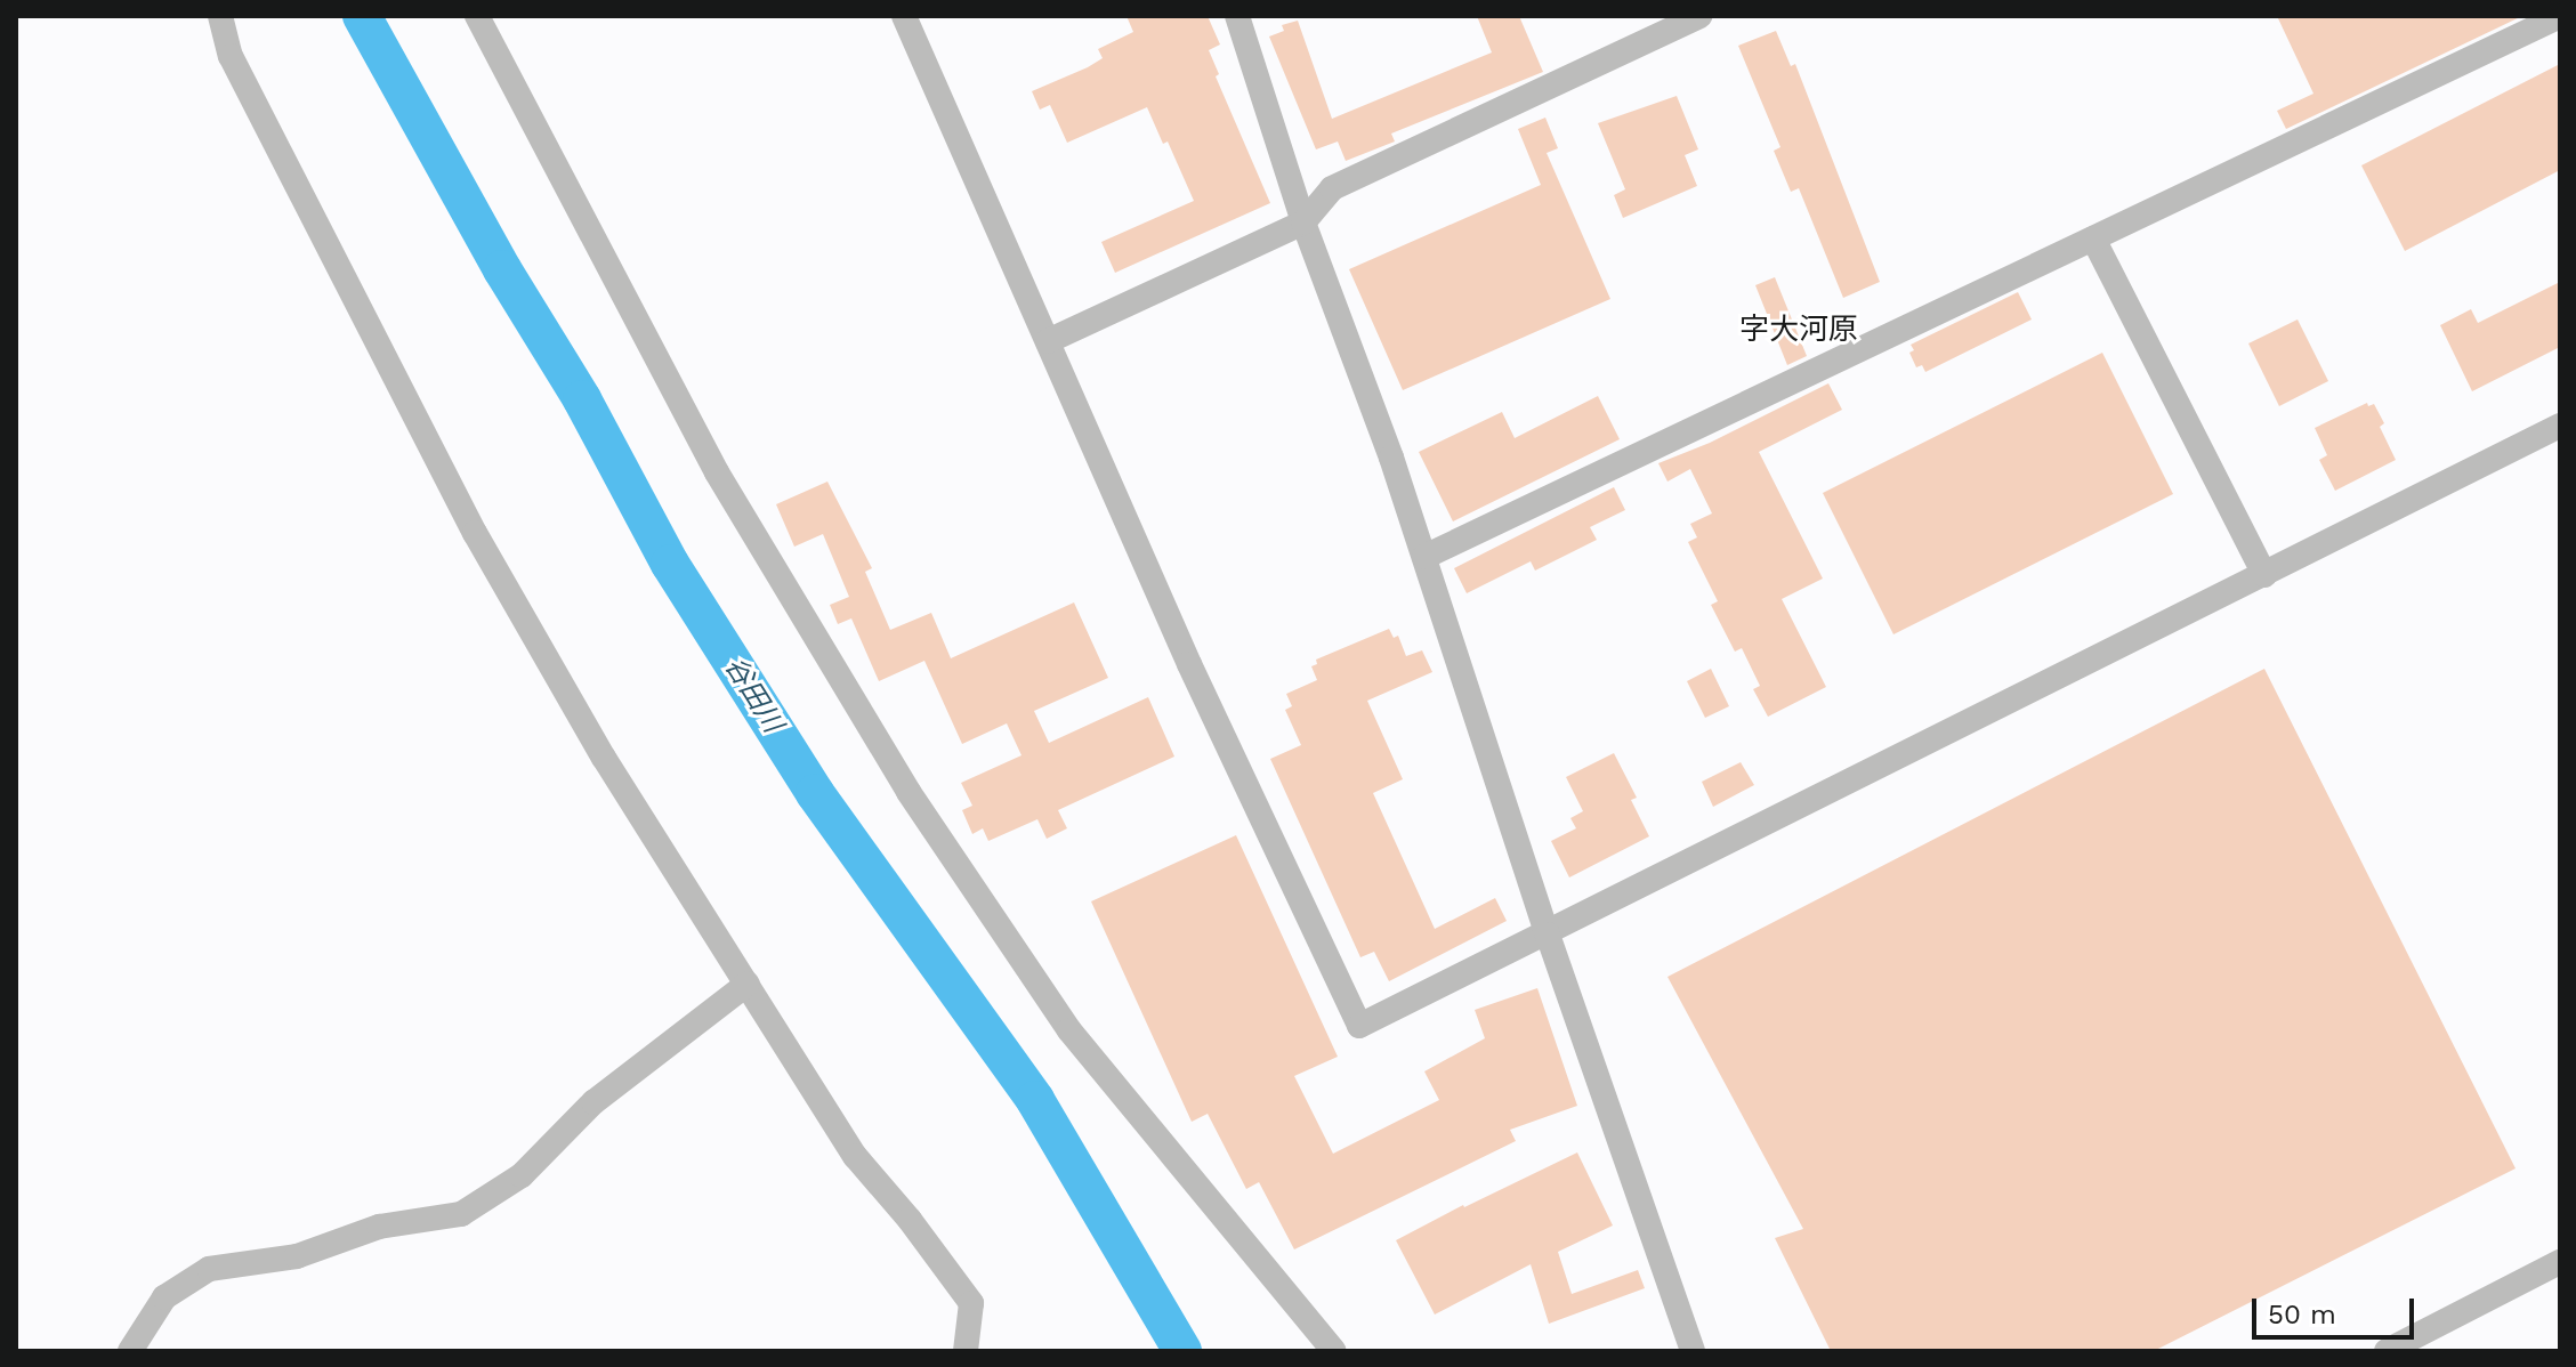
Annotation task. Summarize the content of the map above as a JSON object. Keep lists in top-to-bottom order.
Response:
{
  "districts": ["字大河原"],
  "water": ["谷田川"],
  "scale_bar": "50 m"
}
